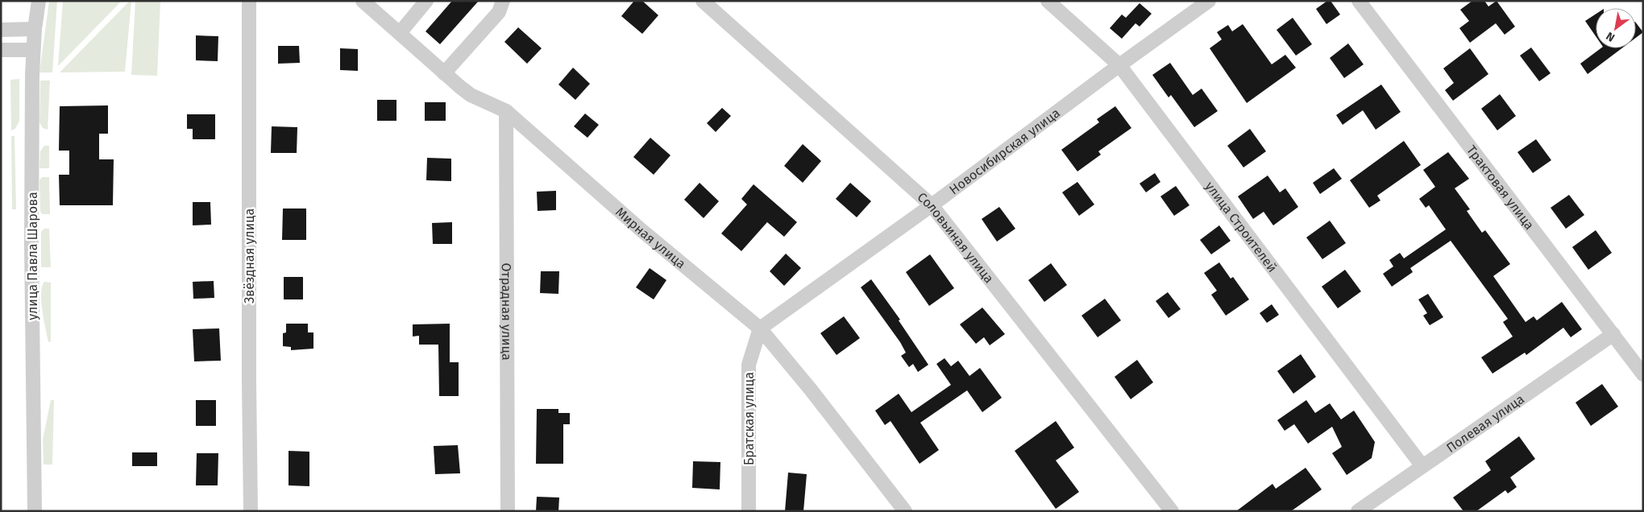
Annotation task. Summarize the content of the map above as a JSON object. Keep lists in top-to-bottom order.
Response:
{
  "streets": {
    "street": [
      "Новосибирская улица",
      "Трактовая улица",
      "улица Строителей",
      "Мирная улица",
      "Соловьиная улица",
      "улица Павла Шарова",
      "Звёздная улица",
      "Отрадная улица",
      "Братская улица",
      "Полевая улица"
    ]
  },
  "crossings": [
    ["Новосибирская улица", "улица Строителей"],
    ["Новосибирская улица", "Мирная улица"],
    ["Новосибирская улица", "Соловьиная улица"],
    ["Новосибирская улица", "Братская улица"],
    ["Трактовая улица", "Полевая улица"],
    ["улица Строителей", "Полевая улица"],
    ["Мирная улица", "Отрадная улица"],
    ["Мирная улица", "Братская улица"]
  ],
  "north": "bottom left"
}
